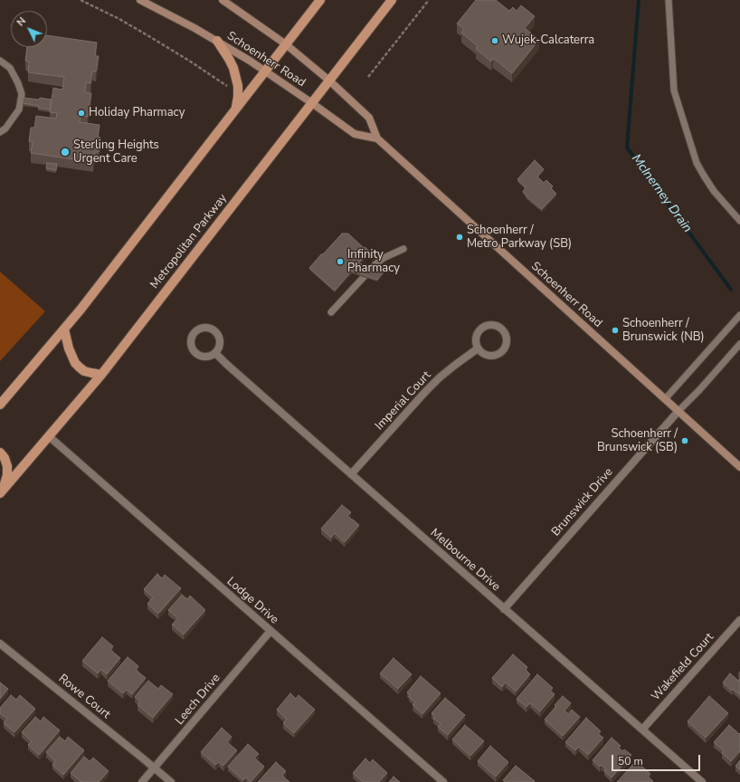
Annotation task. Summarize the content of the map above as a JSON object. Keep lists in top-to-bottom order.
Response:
{
  "streets": {
    "main road": ["Schoenherr Road", "Metropolitan Parkway"],
    "street": [
      "Imperial Court",
      "Brunswick Drive",
      "Melbourne Drive",
      "Lodge Drive",
      "Wakefield Court",
      "Rowe Court",
      "Leech Drive"
    ]
  },
  "crossings": [
    ["Schoenherr Road", "Metropolitan Parkway"],
    ["Schoenherr Road", "Brunswick Drive"],
    ["Metropolitan Parkway", "Lodge Drive"],
    ["Imperial Court", "Melbourne Drive"],
    ["Brunswick Drive", "Melbourne Drive"],
    ["Melbourne Drive", "Wakefield Court"],
    ["Lodge Drive", "Leech Drive"],
    ["Rowe Court", "Leech Drive"]
  ],
  "water": ["McInerney Drain"],
  "places": [
    "Wujek-Calcaterra",
    "Holiday Pharmacy",
    "Sterling Heights Urgent Care",
    "Schoenherr / Metro Parkway (SB)",
    "Infinity Pharmacy",
    "Schoenherr / Brunswick (NB)",
    "Schoenherr / Brunswick (SB)"
  ],
  "scale_bar": "50 m",
  "north": "top left"
}
